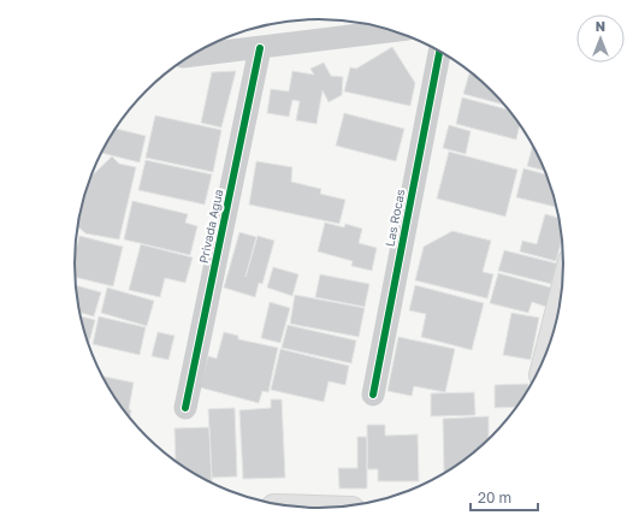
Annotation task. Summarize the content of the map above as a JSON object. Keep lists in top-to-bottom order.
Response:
{
  "streets": {
    "street": ["Las Rocas", "Privada Agua"]
  },
  "scale_bar": "20 m",
  "north": "top"
}
